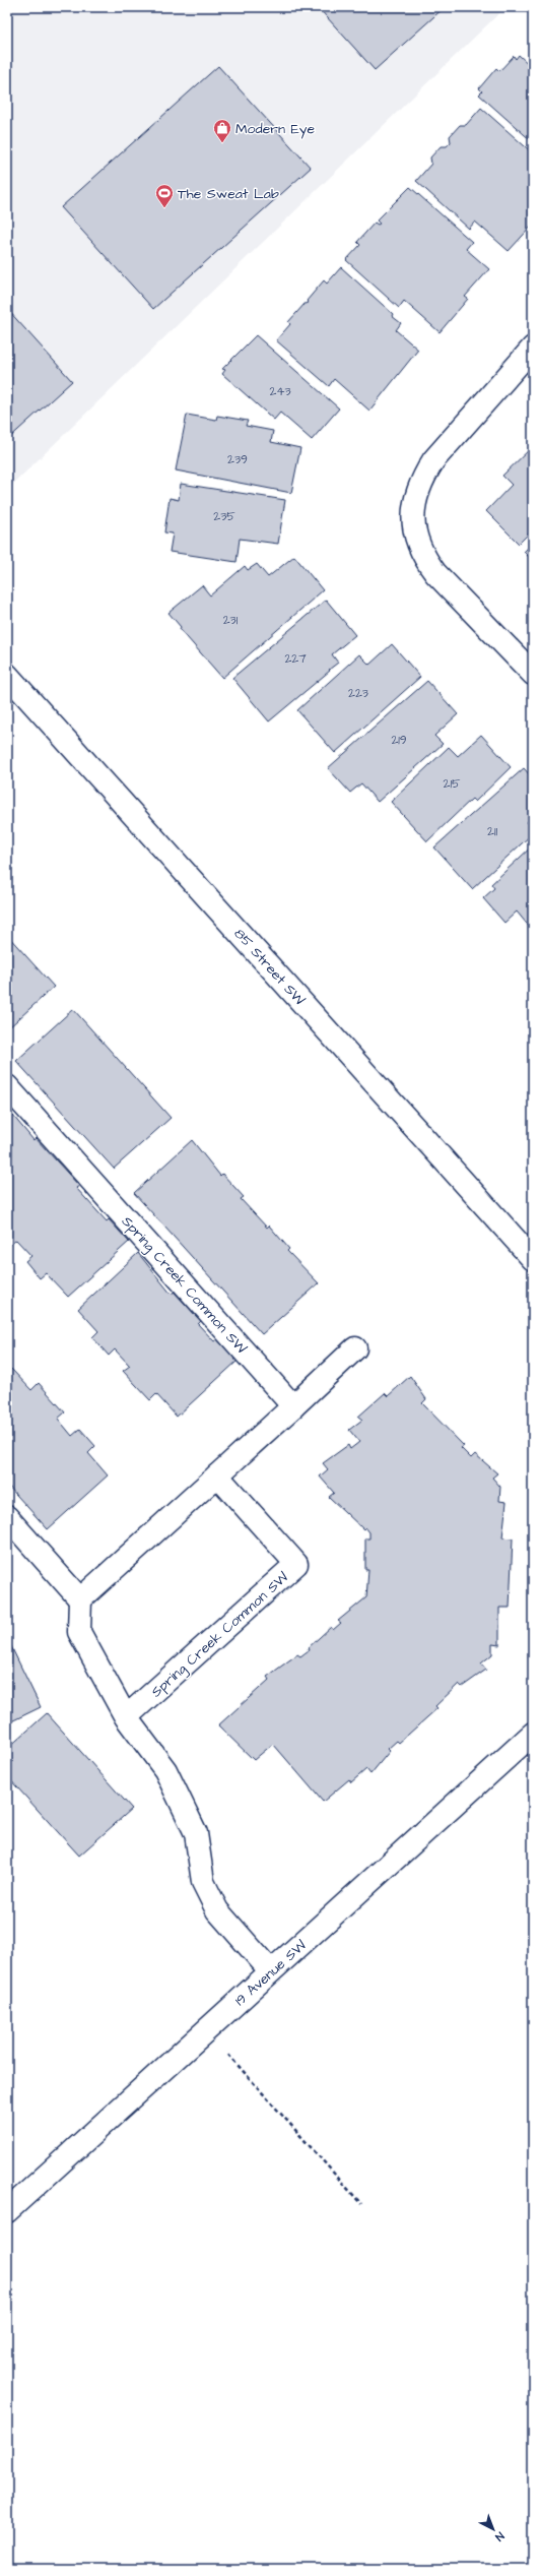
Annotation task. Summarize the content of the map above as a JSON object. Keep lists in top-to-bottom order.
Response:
{
  "streets": {
    "street": ["85 Street SW", "Spring Creek Common SW", "19 Avenue SW"]
  },
  "places": {
    "shop": ["Modern Eye"],
    "sports": ["The Sweat Lab"]
  },
  "house_numbers": [
    "243",
    "239",
    "235",
    "231",
    "227",
    "223",
    "219",
    "215",
    "211"
  ],
  "north": "bottom right"
}
